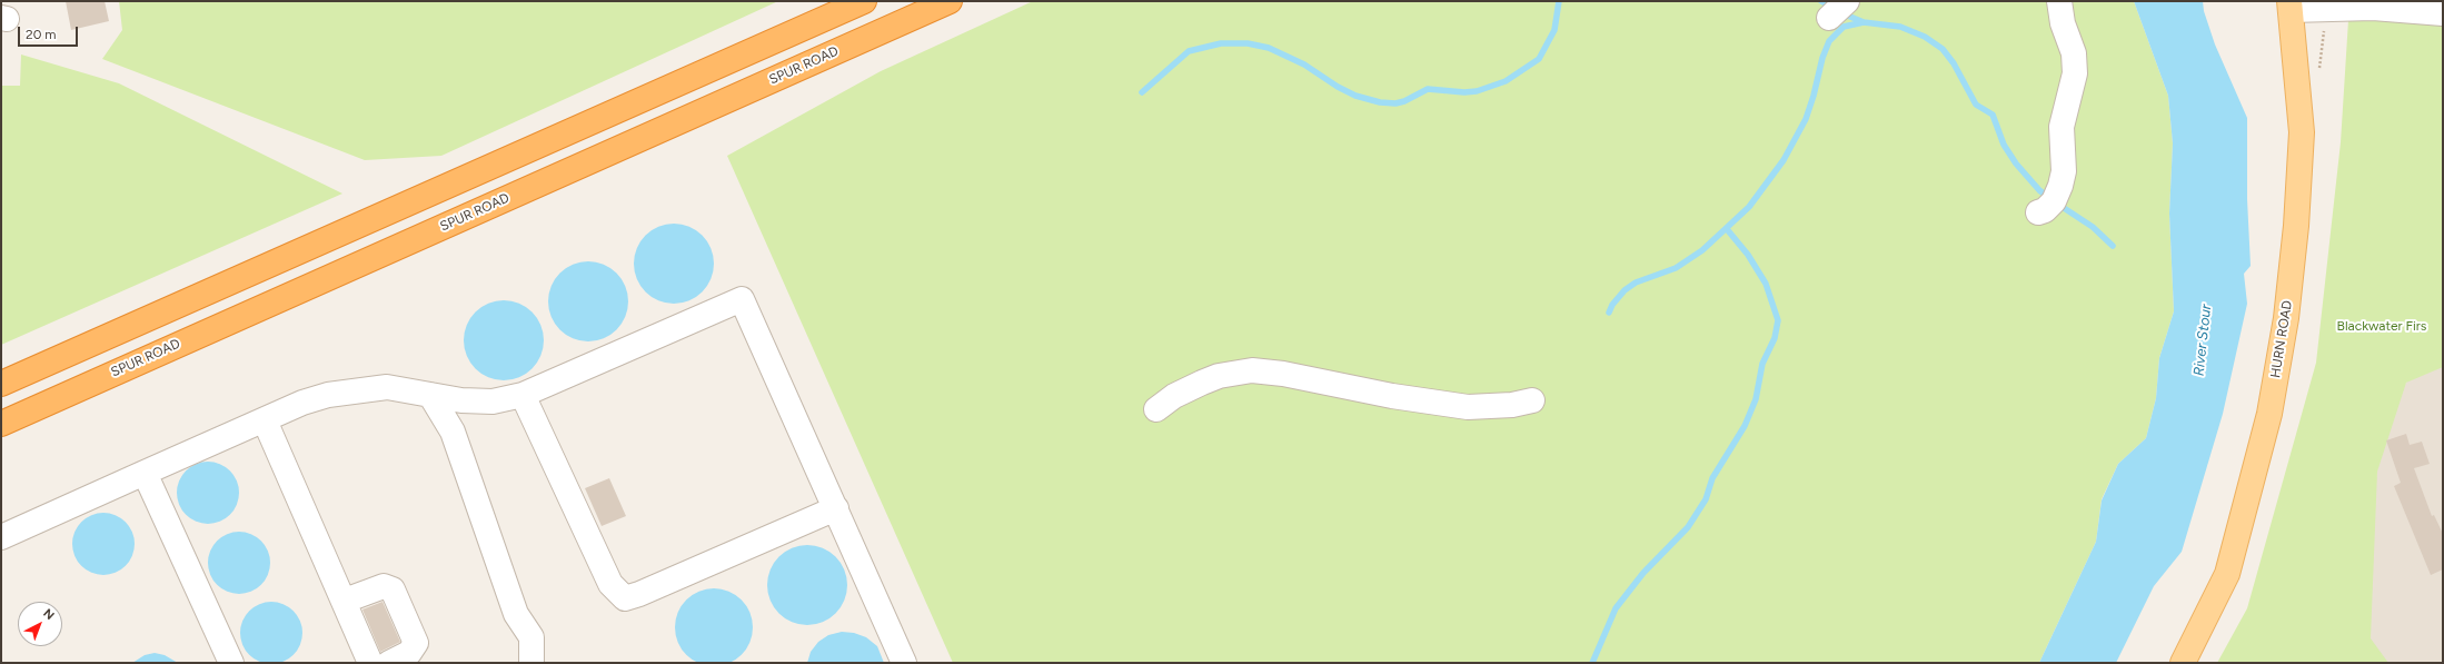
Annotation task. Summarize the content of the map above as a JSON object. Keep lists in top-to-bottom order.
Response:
{
  "streets": {
    "highway": ["SPUR ROAD"],
    "main road": ["HURN ROAD"]
  },
  "water": ["River Stour"],
  "parks": ["Blackwater Firs"],
  "scale_bar": "20 m",
  "north": "top right"
}
